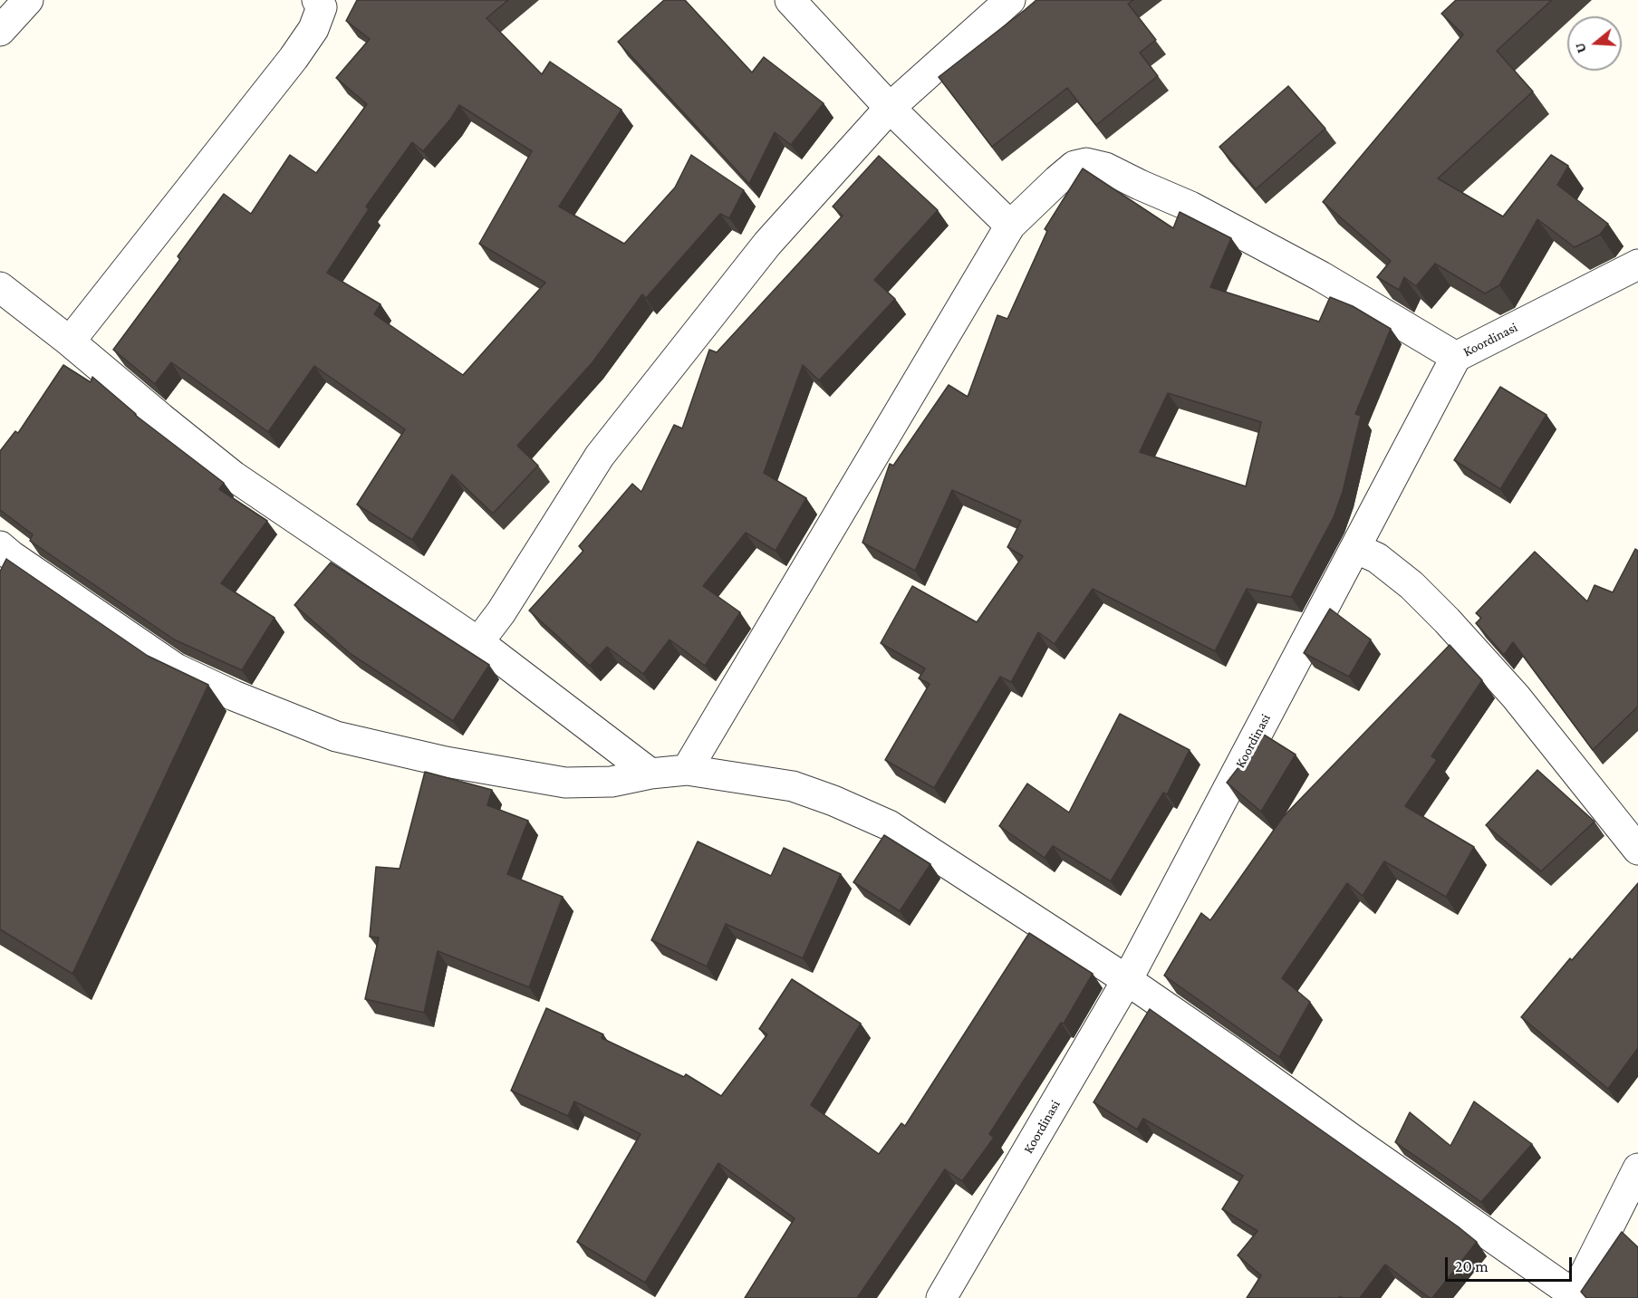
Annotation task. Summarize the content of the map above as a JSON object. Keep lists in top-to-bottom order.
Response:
{
  "streets": {
    "street": ["Koordinasi"]
  },
  "scale_bar": "20 m",
  "north": "left"
}
